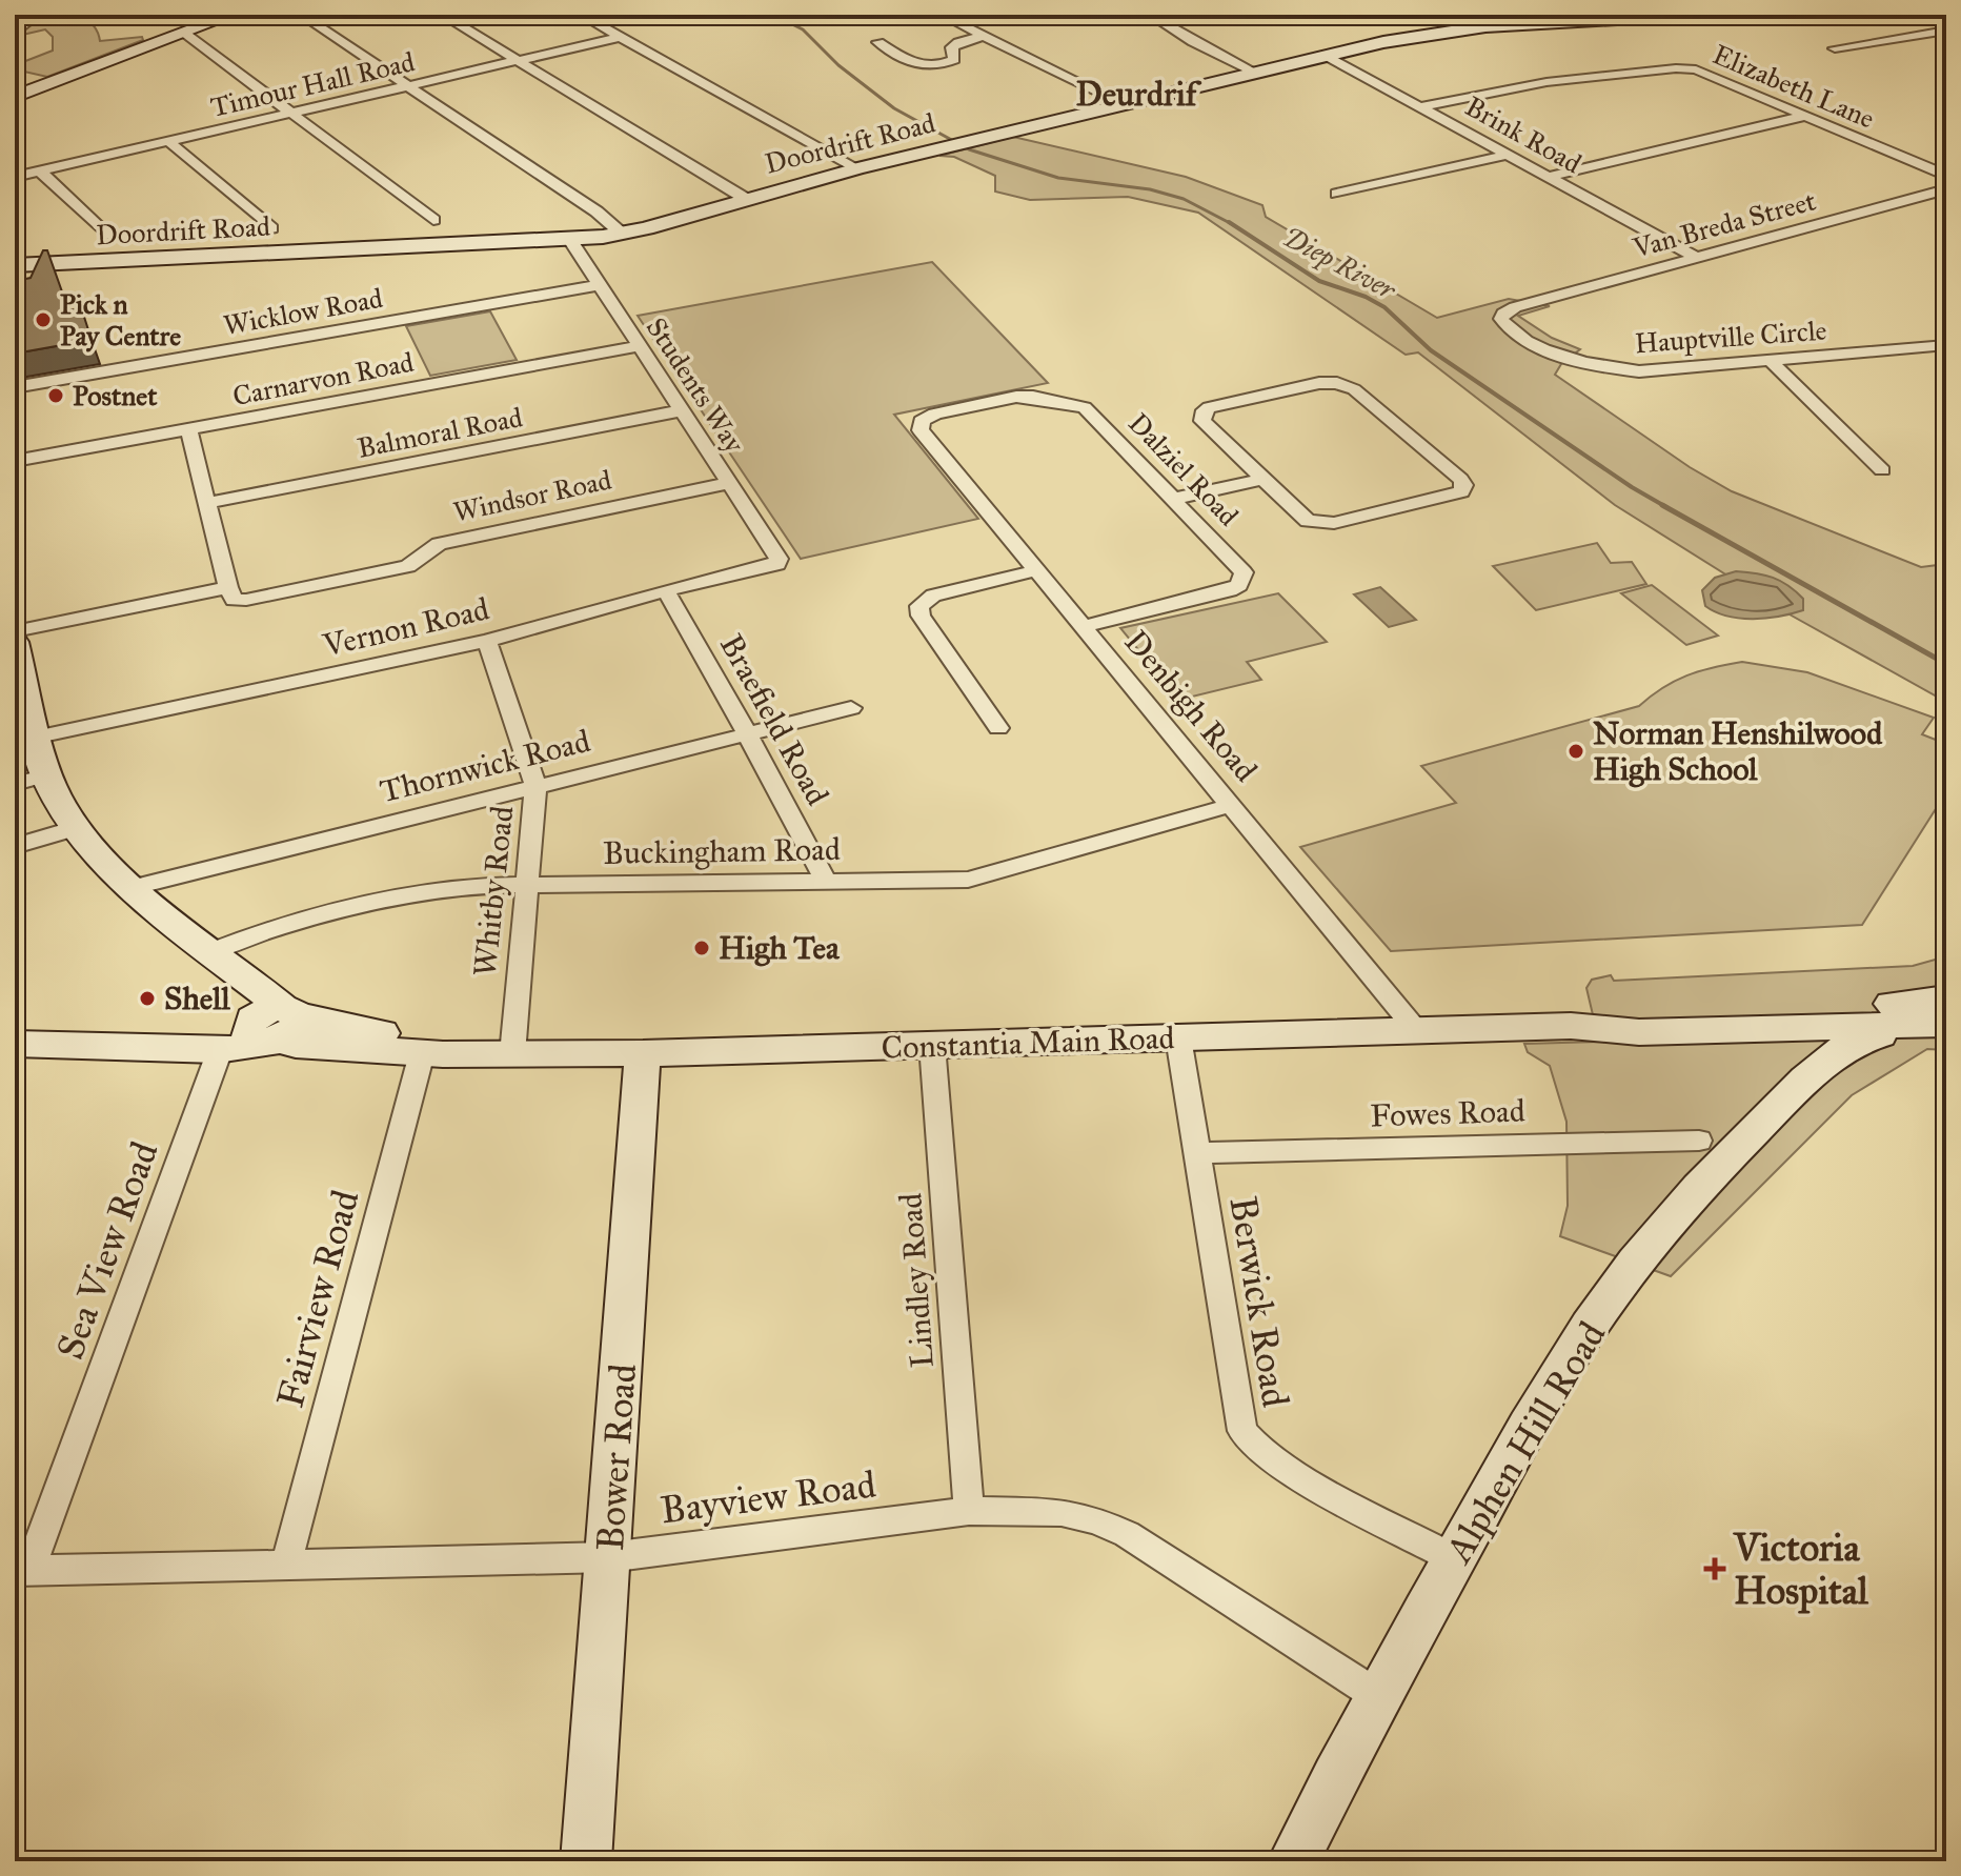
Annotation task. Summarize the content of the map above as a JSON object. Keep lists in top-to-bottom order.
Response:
{
  "streets": {
    "street": [
      "Timour Hall Road",
      "Elizabeth Lane",
      "Brink Road",
      "Doordrift Road",
      "Van Breda Street",
      "Wicklow Road",
      "Hauptville Circle",
      "Carnarvon Road",
      "Students Way",
      "Balmoral Road",
      "Dalziel Road",
      "Windsor Road",
      "Vernon Road",
      "Denbigh Road",
      "Braefield Road",
      "Thornwick Road",
      "Buckingham Road",
      "Whitby Road",
      "Constantia Main Road",
      "Fowes Road",
      "Sea View Road",
      "Lindley Road",
      "Fairview Road",
      "Berwick Road",
      "Alphen Hill Road",
      "Bower Road",
      "Bayview Road"
    ]
  },
  "crossings": [
    ["Elizabeth Lane", "Brink Road"],
    ["Brink Road", "Doordrift Road"],
    ["Brink Road", "Van Breda Street"],
    ["Doordrift Road", "Students Way"],
    ["Van Breda Street", "Hauptville Circle"],
    ["Wicklow Road", "Students Way"],
    ["Carnarvon Road", "Students Way"],
    ["Students Way", "Balmoral Road"],
    ["Students Way", "Windsor Road"],
    ["Students Way", "Vernon Road"],
    ["Dalziel Road", "Denbigh Road"],
    ["Vernon Road", "Braefield Road"],
    ["Vernon Road", "Whitby Road"],
    ["Denbigh Road", "Buckingham Road"],
    ["Denbigh Road", "Constantia Main Road"],
    ["Braefield Road", "Thornwick Road"],
    ["Braefield Road", "Buckingham Road"],
    ["Thornwick Road", "Whitby Road"],
    ["Buckingham Road", "Whitby Road"],
    ["Whitby Road", "Constantia Main Road"],
    ["Constantia Main Road", "Lindley Road"],
    ["Constantia Main Road", "Fairview Road"],
    ["Constantia Main Road", "Berwick Road"],
    ["Constantia Main Road", "Alphen Hill Road"],
    ["Constantia Main Road", "Bower Road"],
    ["Fowes Road", "Berwick Road"],
    ["Sea View Road", "Bayview Road"],
    ["Lindley Road", "Bayview Road"],
    ["Fairview Road", "Bayview Road"],
    ["Berwick Road", "Alphen Hill Road"],
    ["Alphen Hill Road", "Bayview Road"],
    ["Bower Road", "Bayview Road"]
  ],
  "districts": ["Deurdrif"],
  "water": ["Diep River"],
  "places": {
    "other": [
      "Pick n Pay Centre",
      "Postnet",
      "Norman Henshilwood High School",
      "High Tea",
      "Shell"
    ],
    "health": ["Victoria Hospital"]
  }
}
